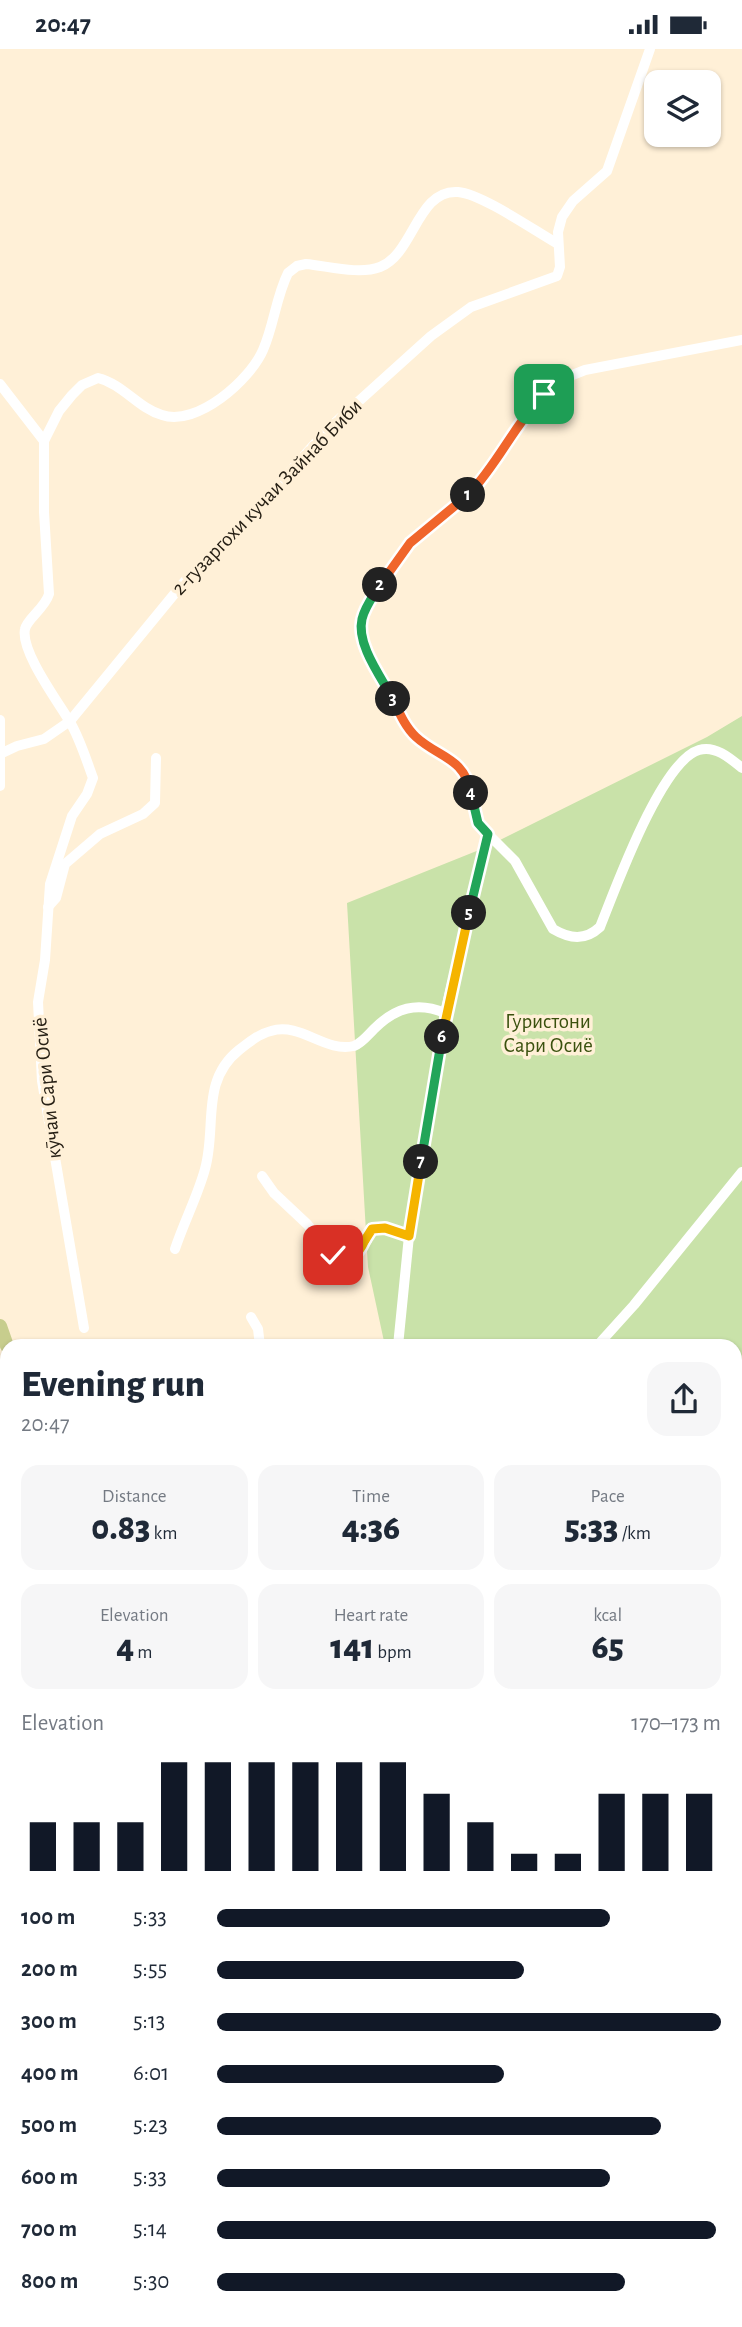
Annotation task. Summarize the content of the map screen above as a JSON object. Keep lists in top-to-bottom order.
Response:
{
  "streets": {
    "street": ["2-гузаргохи кучаи Зайнаб Биби", "кӯчаи Сари Осиё"]
  },
  "crossings": [
    ["2-гузаргохи кучаи Зайнаб Биби", "кӯчаи Сари Осиё"]
  ],
  "parks": ["Гуристони Сари Осиё"],
  "page": {
    "status": "20:47",
    "pins": [
      "1",
      "2",
      "3",
      "4",
      "5",
      "6",
      "7"
    ],
    "heading": ["Evening run", "20:47"],
    "stats": [
      ["Distance", "0.83 km"],
      ["Time", "4:36"],
      ["Pace", "5:33 /km"],
      ["Elevation", "4 m"],
      ["Heart rate", "141 bpm"],
      ["kcal", "65"]
    ],
    "chart": ["Elevation", "170–173 m"],
    "list": [
      {
        "name": "100 m",
        "note": "5:33"
      },
      {
        "name": "200 m",
        "note": "5:55"
      },
      {
        "name": "300 m",
        "note": "5:13"
      },
      {
        "name": "400 m",
        "note": "6:01"
      },
      {
        "name": "500 m",
        "note": "5:23"
      },
      {
        "name": "600 m",
        "note": "5:33"
      },
      {
        "name": "700 m",
        "note": "5:14"
      },
      {
        "name": "800 m",
        "note": "5:30"
      }
    ]
  }
}
